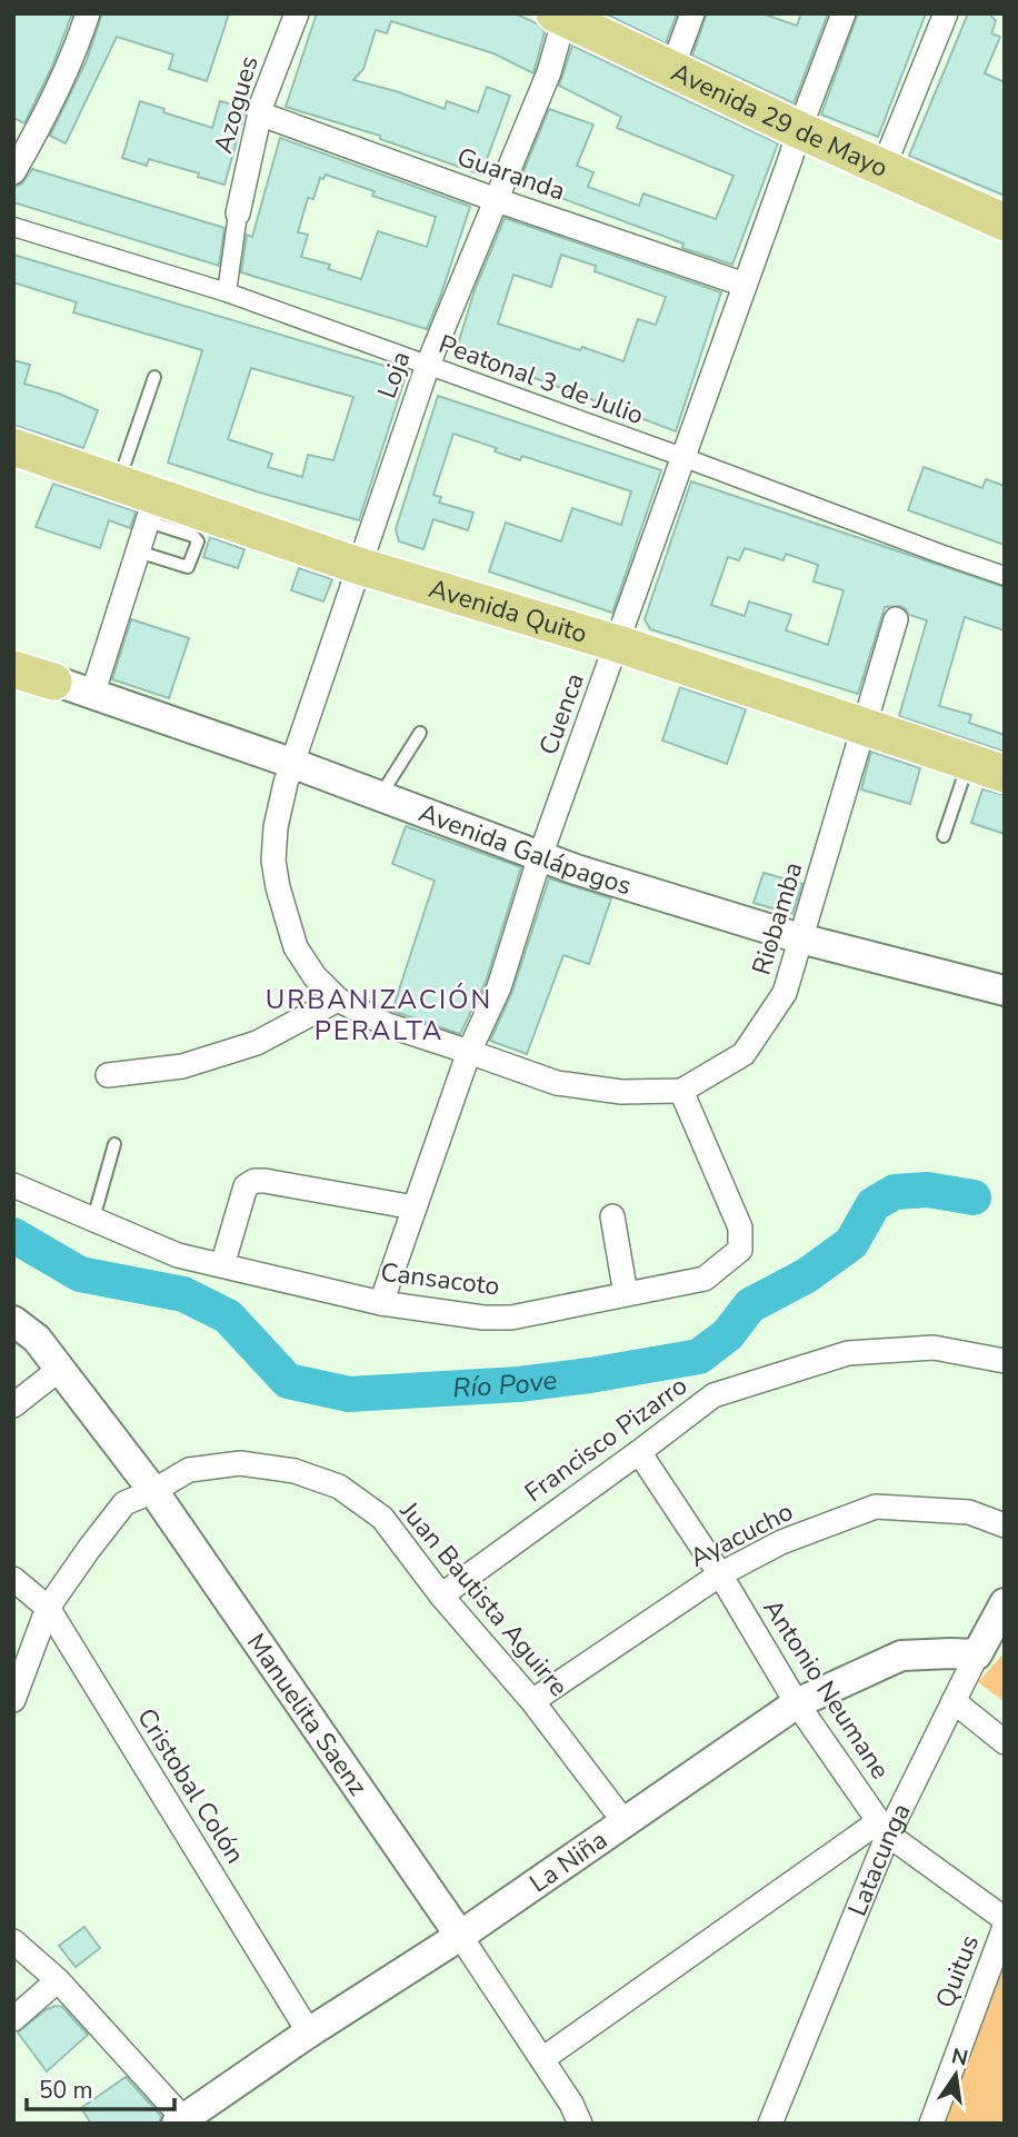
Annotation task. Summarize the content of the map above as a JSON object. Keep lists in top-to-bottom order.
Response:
{
  "streets": {
    "main road": ["Avenida 29 de Mayo", "Avenida Quito"],
    "street": [
      "Azogues",
      "Guaranda",
      "Loja",
      "Peatonal 3 de Julio",
      "Cuenca",
      "Avenida Galápagos",
      "Riobamba",
      "Cansacoto",
      "Francisco Pizarro",
      "Ayacucho",
      "Juan Bautista Aguirre",
      "Antonio Neumane",
      "Manuelita Saenz",
      "Cristobal Colón",
      "Latacunga",
      "La Niña",
      "Quitus"
    ]
  },
  "crossings": [
    ["Azogues", "Guaranda"],
    ["Avenida 29 de Mayo", "Loja"],
    ["Avenida 29 de Mayo", "Cuenca"],
    ["Guaranda", "Loja"],
    ["Guaranda", "Cuenca"],
    ["Loja", "Peatonal 3 de Julio"],
    ["Loja", "Avenida Quito"],
    ["Loja", "Avenida Galápagos"],
    ["Peatonal 3 de Julio", "Cuenca"],
    ["Avenida Quito", "Cuenca"],
    ["Avenida Quito", "Riobamba"],
    ["Cuenca", "Avenida Galápagos"],
    ["Cuenca", "Cansacoto"],
    ["Avenida Galápagos", "Riobamba"],
    ["Riobamba", "Cansacoto"],
    ["Francisco Pizarro", "Juan Bautista Aguirre"],
    ["Francisco Pizarro", "Antonio Neumane"],
    ["Ayacucho", "Juan Bautista Aguirre"],
    ["Ayacucho", "Antonio Neumane"],
    ["Juan Bautista Aguirre", "Manuelita Saenz"],
    ["Juan Bautista Aguirre", "Cristobal Colón"],
    ["Juan Bautista Aguirre", "La Niña"],
    ["Antonio Neumane", "Latacunga"],
    ["Antonio Neumane", "La Niña"],
    ["Manuelita Saenz", "La Niña"],
    ["Cristobal Colón", "La Niña"],
    ["Latacunga", "La Niña"]
  ],
  "districts": ["URBANIZACIÓN PERALTA"],
  "water": ["Río Pove"],
  "scale_bar": "50 m",
  "north": "top"
}
